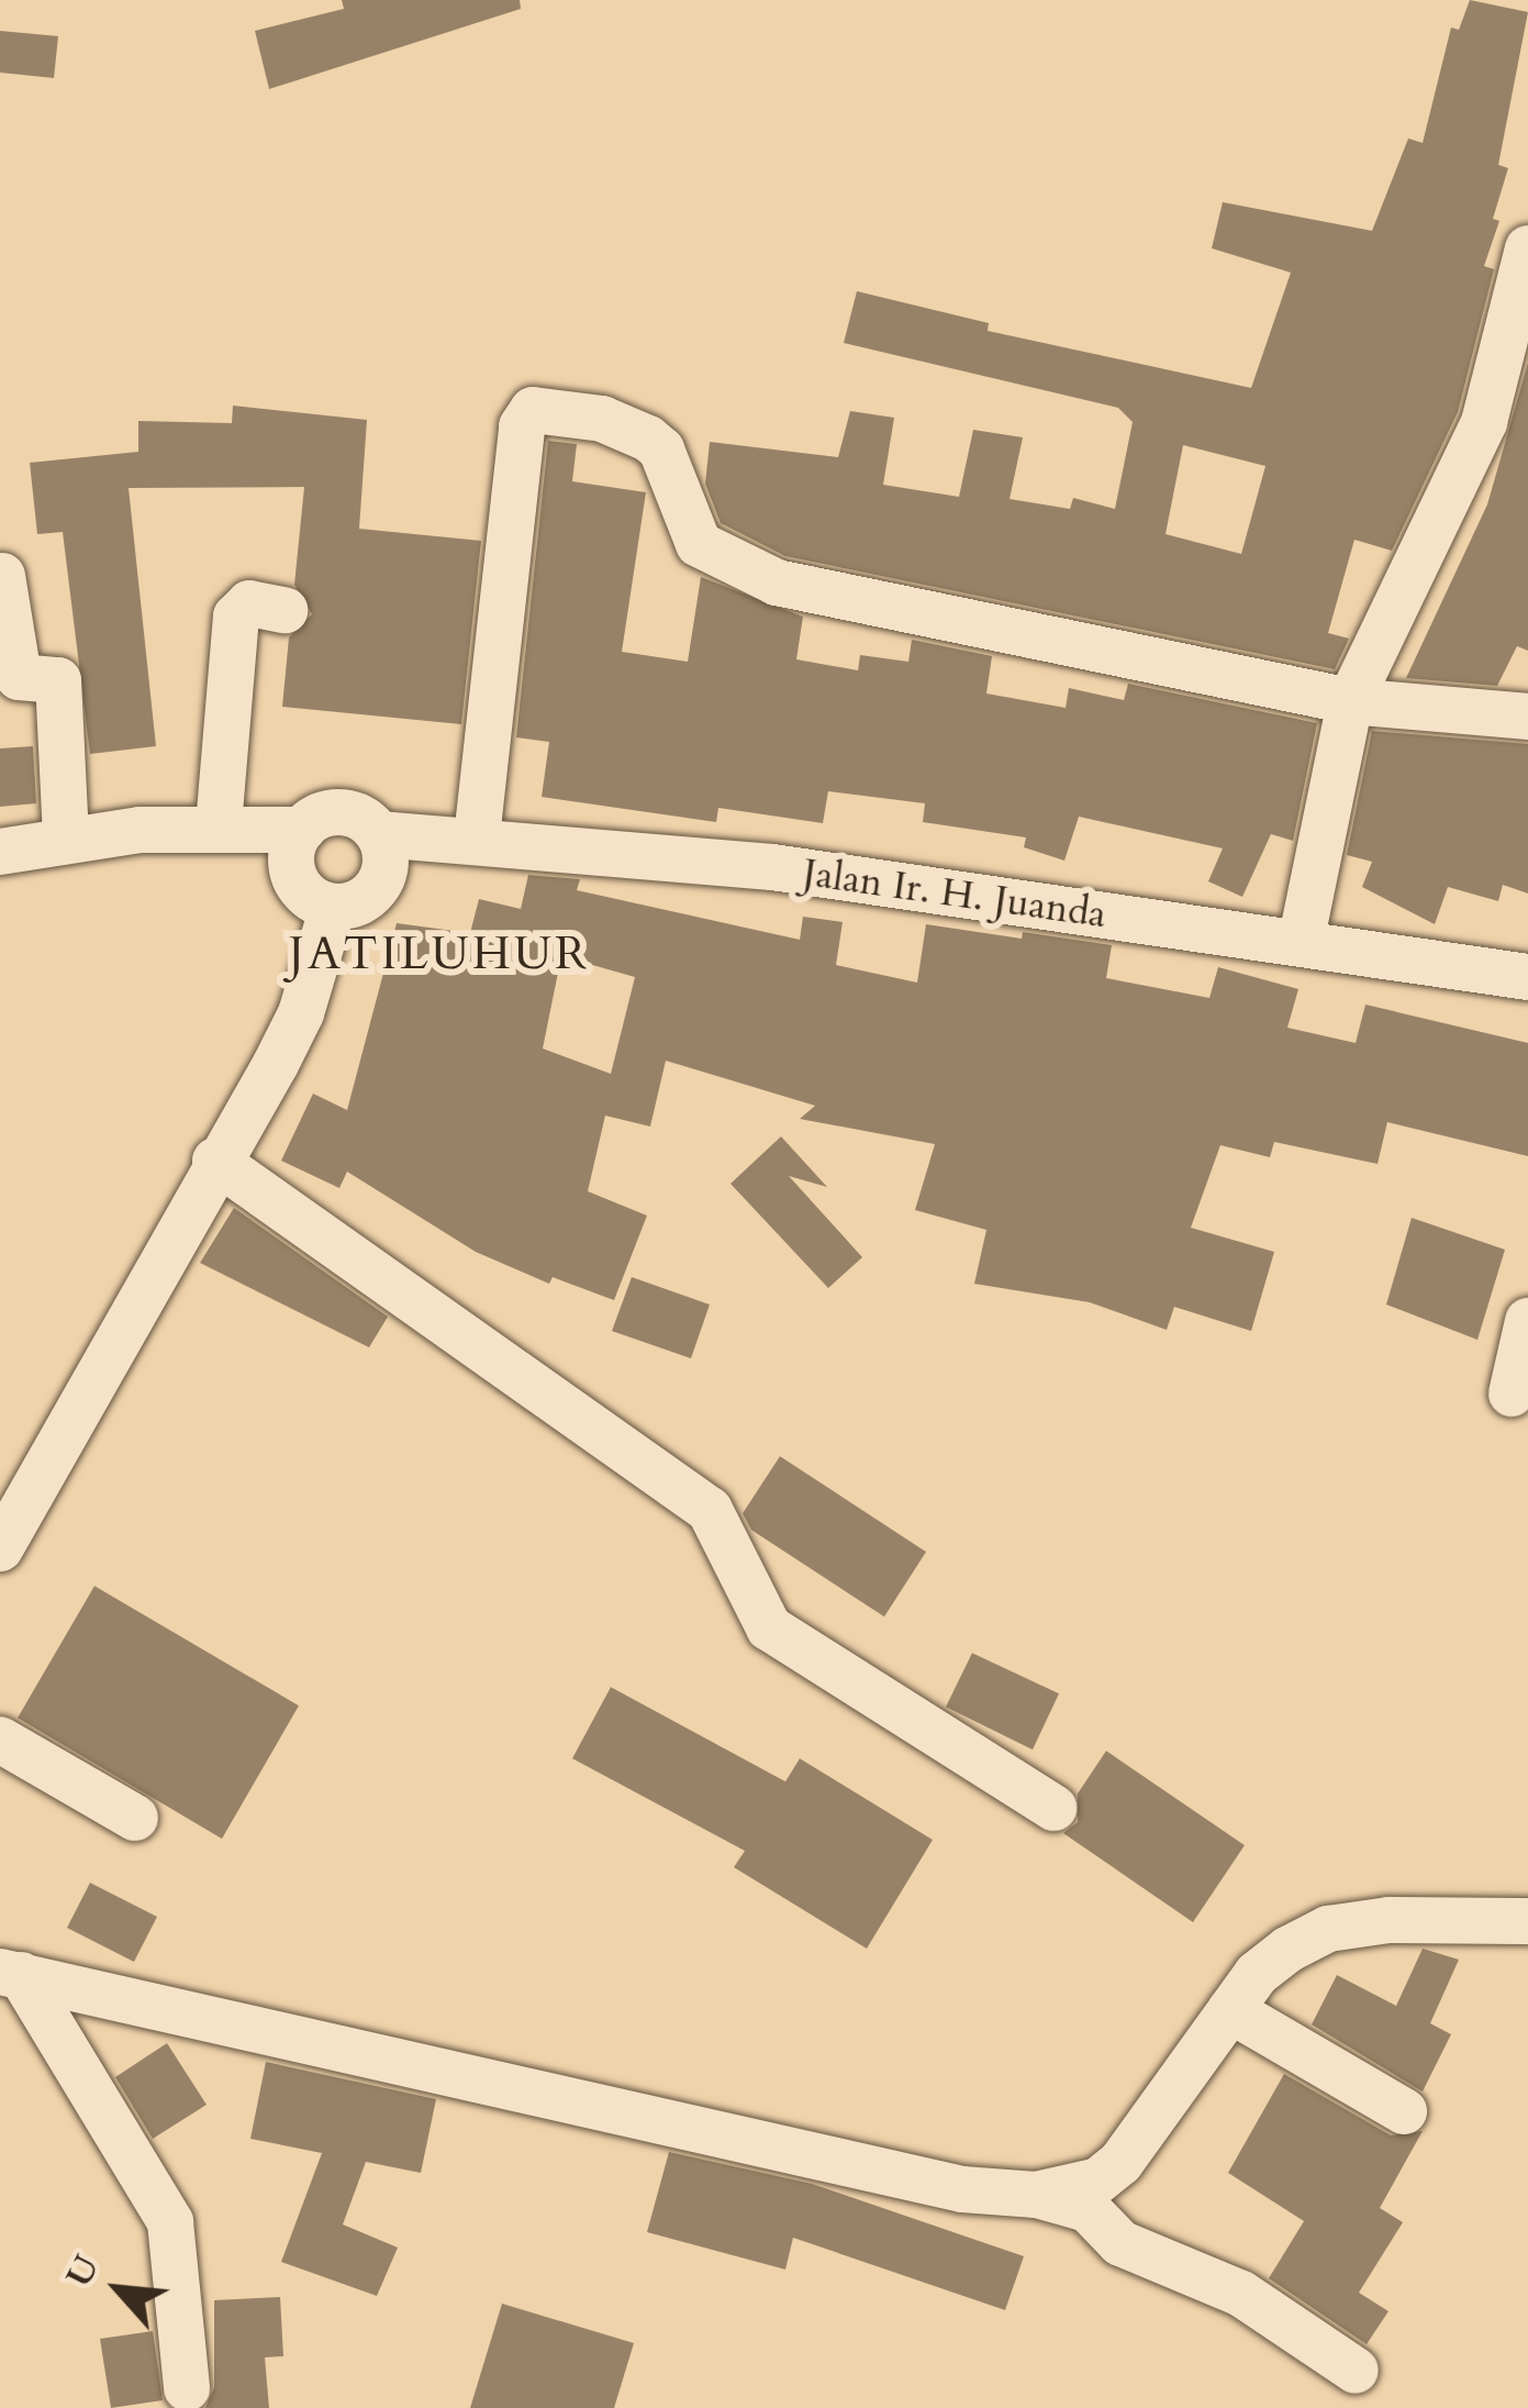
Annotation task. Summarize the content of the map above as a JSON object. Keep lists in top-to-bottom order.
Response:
{
  "streets": {
    "street": ["Jalan Ir. H. Juanda"]
  },
  "districts": ["JATILUHUR"],
  "north": "top left"
}
